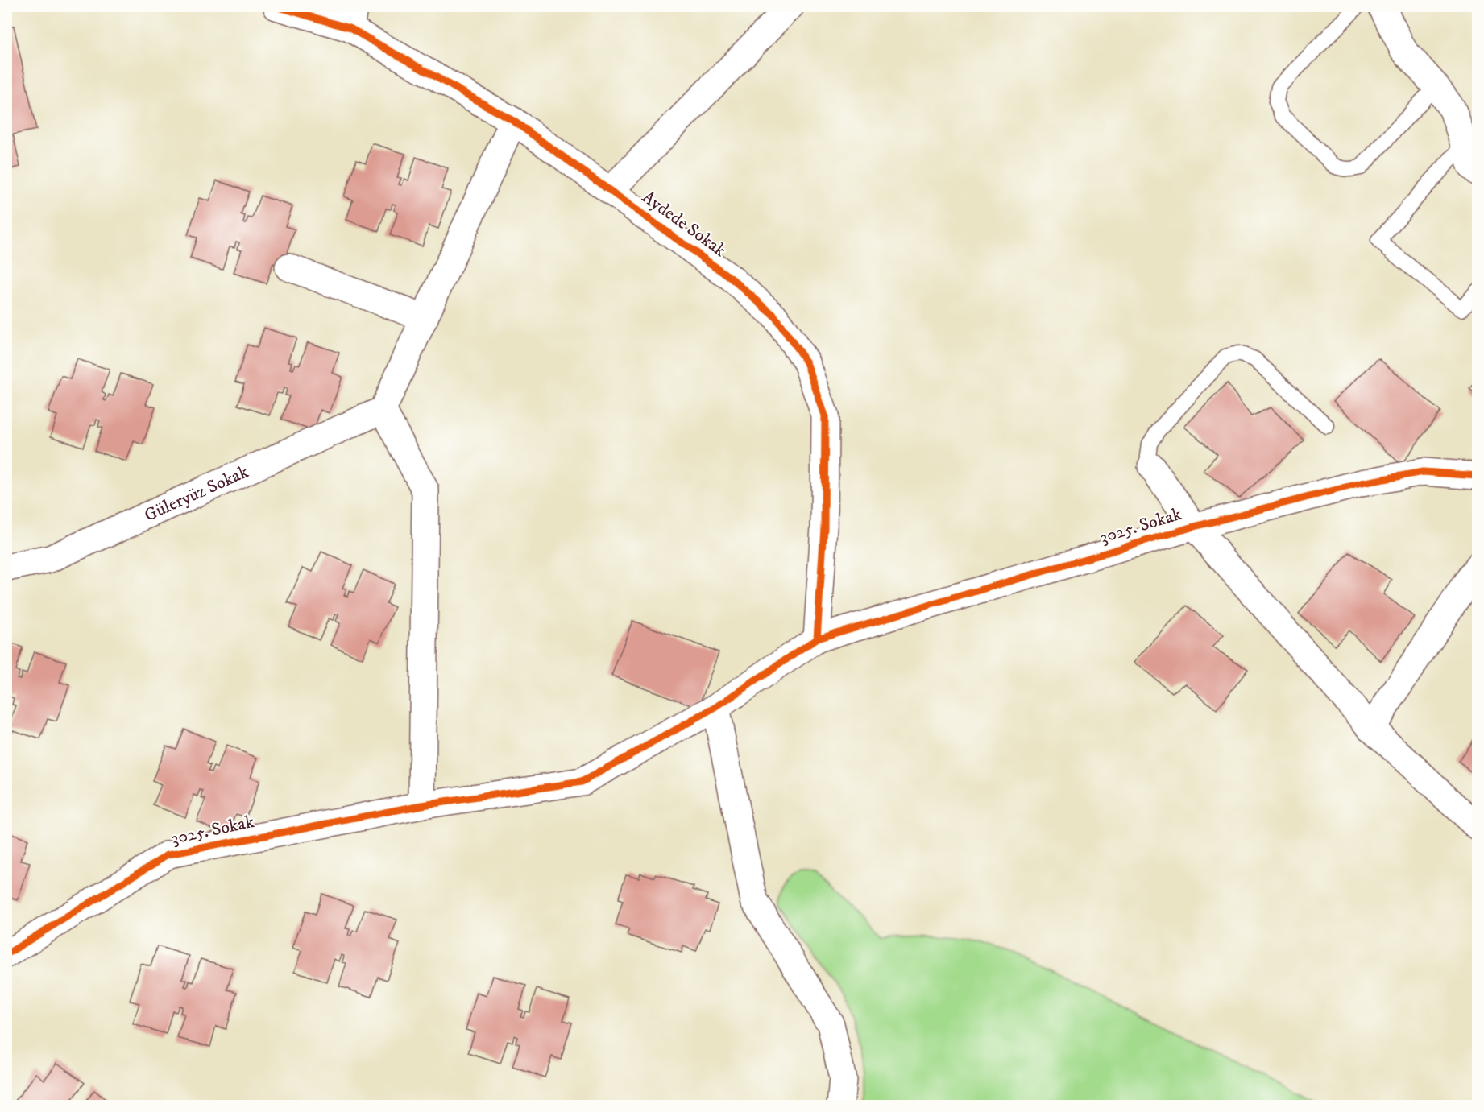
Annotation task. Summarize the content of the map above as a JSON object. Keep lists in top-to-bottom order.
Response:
{
  "streets": {
    "street": ["Aydede Sokak", "Güleryüz Sokak", "3025. Sokak"]
  },
  "crossings": [
    ["Aydede Sokak", "3025. Sokak"]
  ]
}
